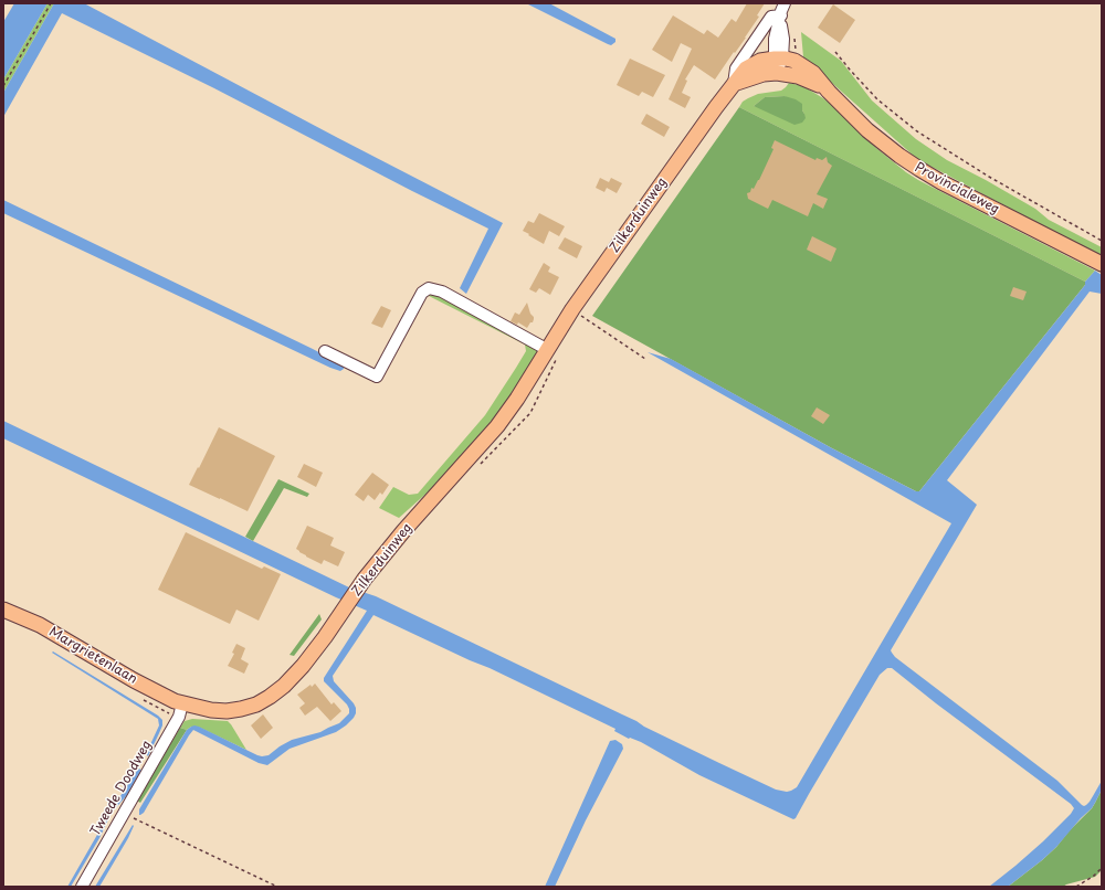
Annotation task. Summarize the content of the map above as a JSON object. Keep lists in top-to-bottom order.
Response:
{
  "streets": {
    "main road": ["Provincialeweg", "Zilkerduinweg", "Margrietenlaan"],
    "street": ["Tweede Doodweg"]
  },
  "crossings": [
    ["Provincialeweg", "Zilkerduinweg"],
    ["Zilkerduinweg", "Margrietenlaan"],
    ["Zilkerduinweg", "Tweede Doodweg"],
    ["Margrietenlaan", "Tweede Doodweg"]
  ]
}
